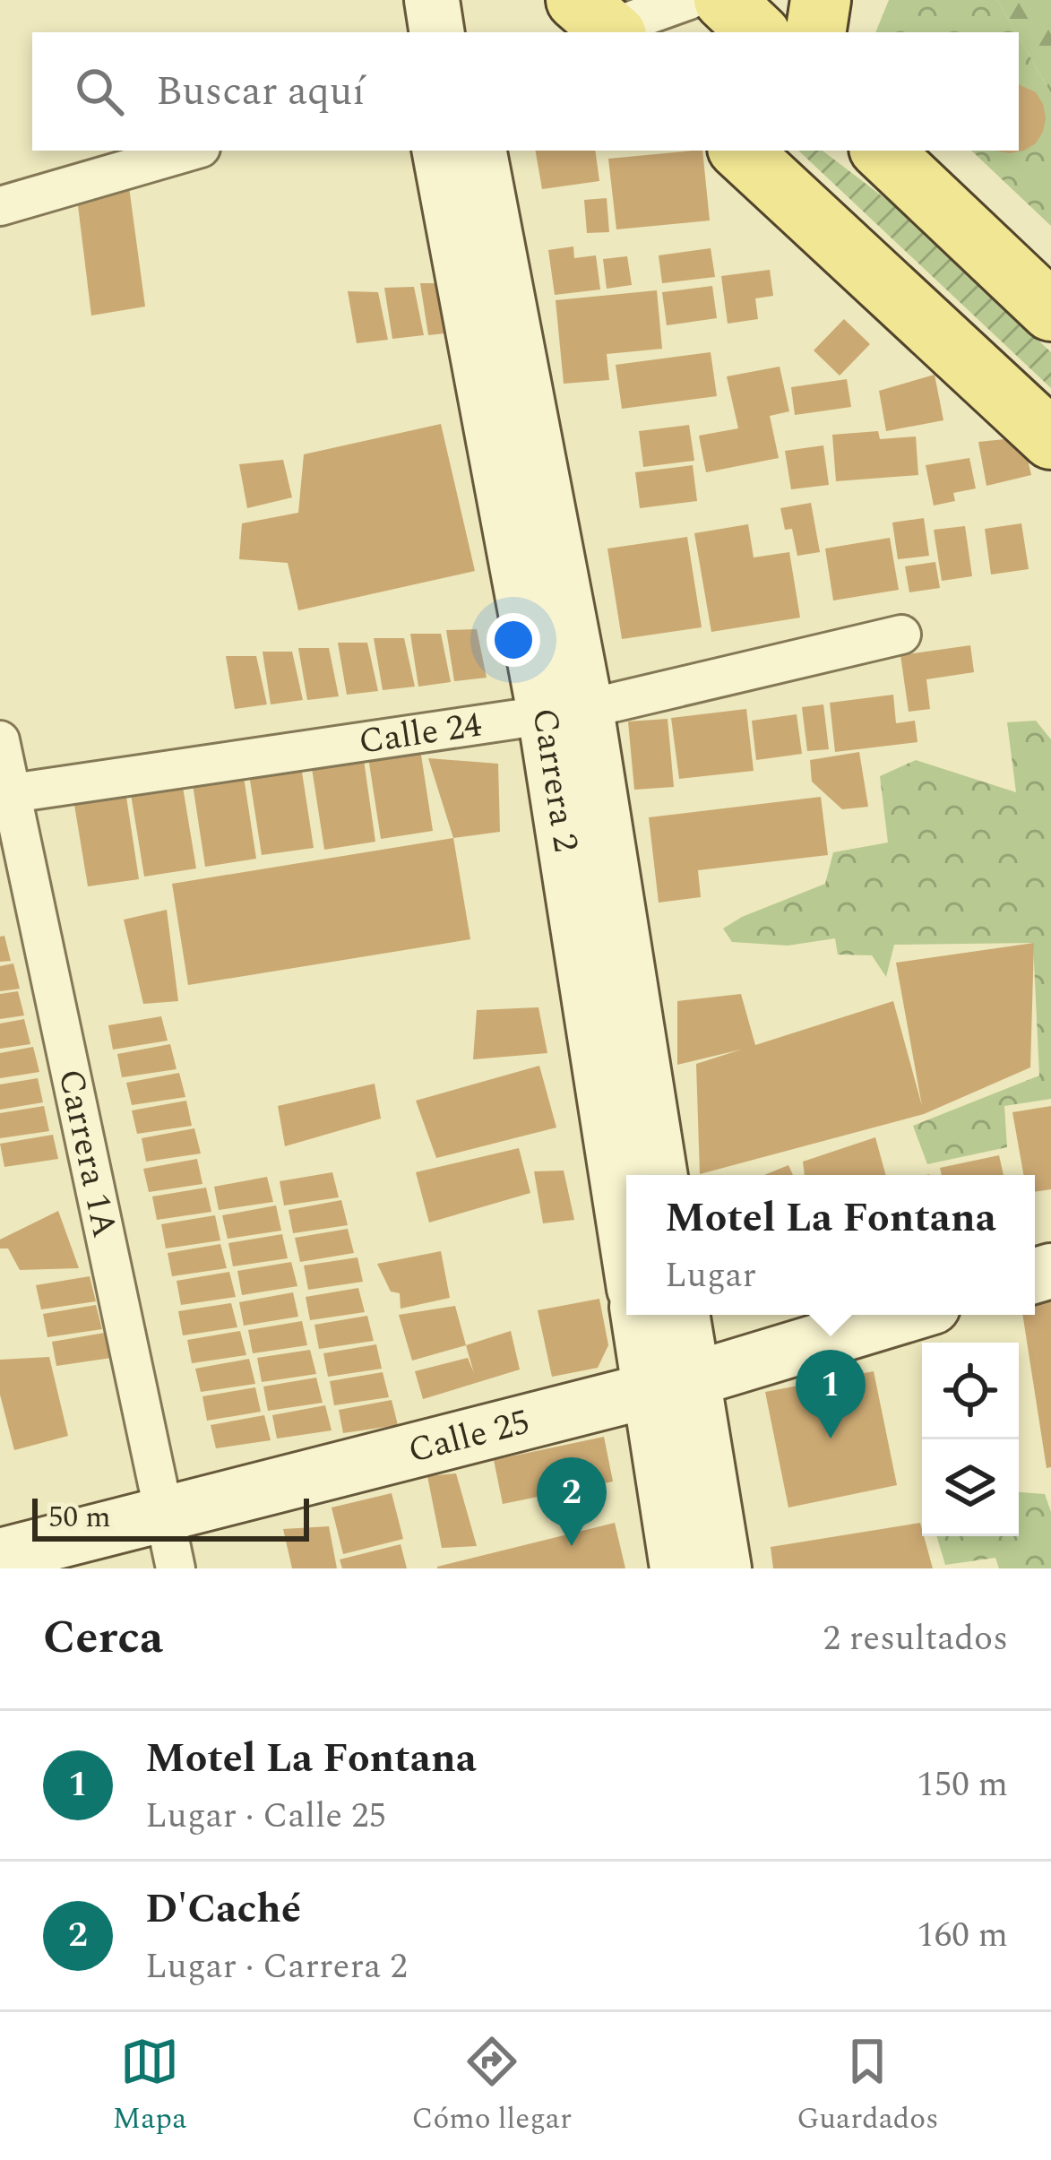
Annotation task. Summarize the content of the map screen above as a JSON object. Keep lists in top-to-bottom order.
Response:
{
  "streets": {
    "street": [
      "Calle 24",
      "Carrera 2",
      "Carrera 1A",
      "Calle 25"
    ]
  },
  "crossings": [
    ["Calle 24", "Carrera 2"],
    ["Calle 24", "Carrera 1A"],
    ["Carrera 1A", "Calle 25"]
  ],
  "scale_bar": "50 m",
  "page": {
    "search": "Buscar aquí",
    "popup": ["Motel La Fontana", "Lugar"],
    "pins": ["1", "2"],
    "scale": "50 m",
    "heading": ["Cerca", "2 resultados"],
    "list": [
      {
        "mark": "1",
        "name": "Motel La Fontana",
        "note": "Lugar · Calle 25",
        "value": "150 m"
      },
      {
        "mark": "2",
        "name": "D'Caché",
        "note": "Lugar · Carrera 2",
        "value": "160 m"
      }
    ],
    "nav": ["Mapa", "Cómo llegar", "Guardados"]
  }
}
